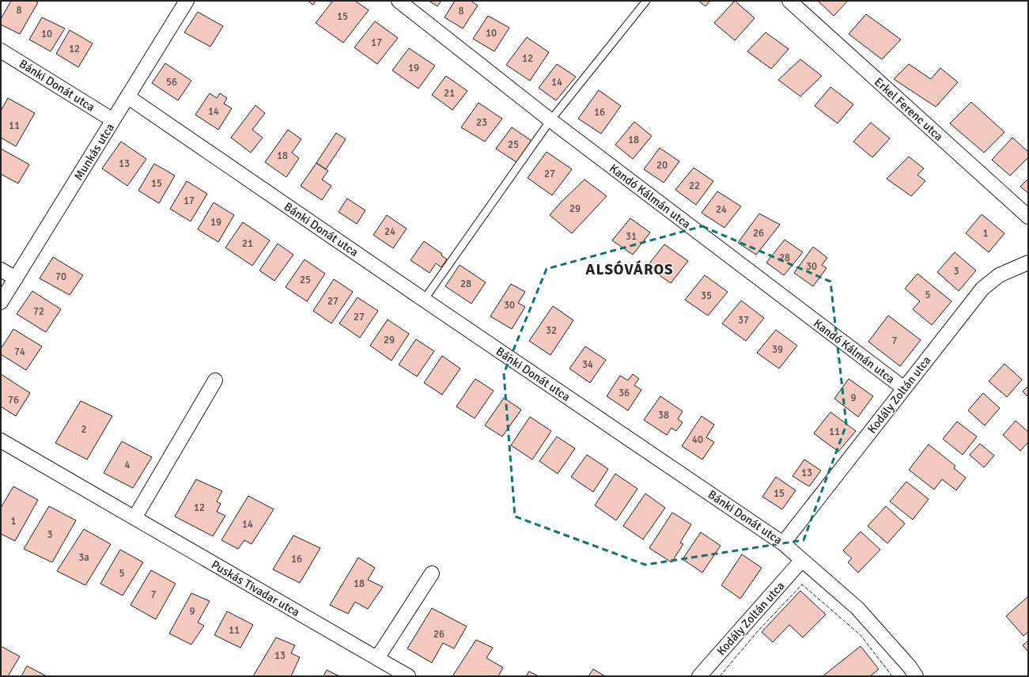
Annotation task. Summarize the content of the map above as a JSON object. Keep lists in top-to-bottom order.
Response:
{
  "streets": {
    "street": [
      "Bánki Donát utca",
      "Erkel Ferenc utca",
      "Munkás utca",
      "Kandó Kálmán utca",
      "Kodály Zoltán utca",
      "Puskás Tivadar utca"
    ]
  },
  "crossings": [
    ["Bánki Donát utca", "Munkás utca"],
    ["Bánki Donát utca", "Kodály Zoltán utca"],
    ["Kandó Kálmán utca", "Kodály Zoltán utca"]
  ],
  "districts": ["ALSÓVÁROS"],
  "house_numbers": [
    "8",
    "8",
    "15",
    "10",
    "10",
    "17",
    "12",
    "12",
    "19",
    "56",
    "14",
    "21",
    "14",
    "16",
    "23",
    "11",
    "18",
    "25",
    "18",
    "13",
    "20",
    "27",
    "15",
    "22",
    "17",
    "29",
    "24",
    "19",
    "24",
    "26",
    "1",
    "31",
    "21",
    "28",
    "30",
    "3",
    "70",
    "25",
    "28",
    "5",
    "35",
    "27",
    "30",
    "72",
    "27",
    "37",
    "32",
    "29",
    "7",
    "39",
    "74",
    "34",
    "36",
    "9",
    "76",
    "38",
    "2",
    "11",
    "40",
    "4",
    "13",
    "15",
    "12",
    "1",
    "14",
    "3",
    "3a",
    "16",
    "5",
    "18",
    "7",
    "9",
    "11",
    "26",
    "13"
  ]
}
